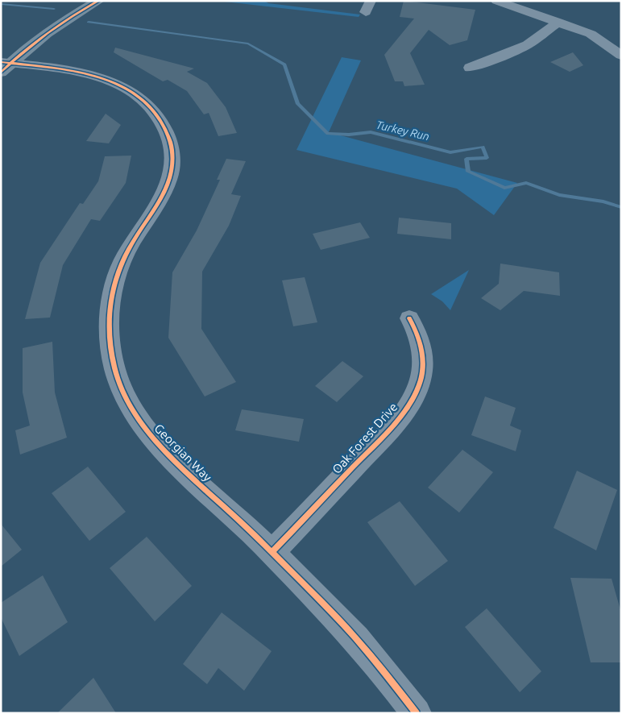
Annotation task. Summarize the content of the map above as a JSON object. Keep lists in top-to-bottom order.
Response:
{
  "streets": {
    "street": ["Oak Forest Drive", "Georgian Way"]
  },
  "crossings": [
    ["Oak Forest Drive", "Georgian Way"]
  ],
  "water": ["Turkey Run"]
}
